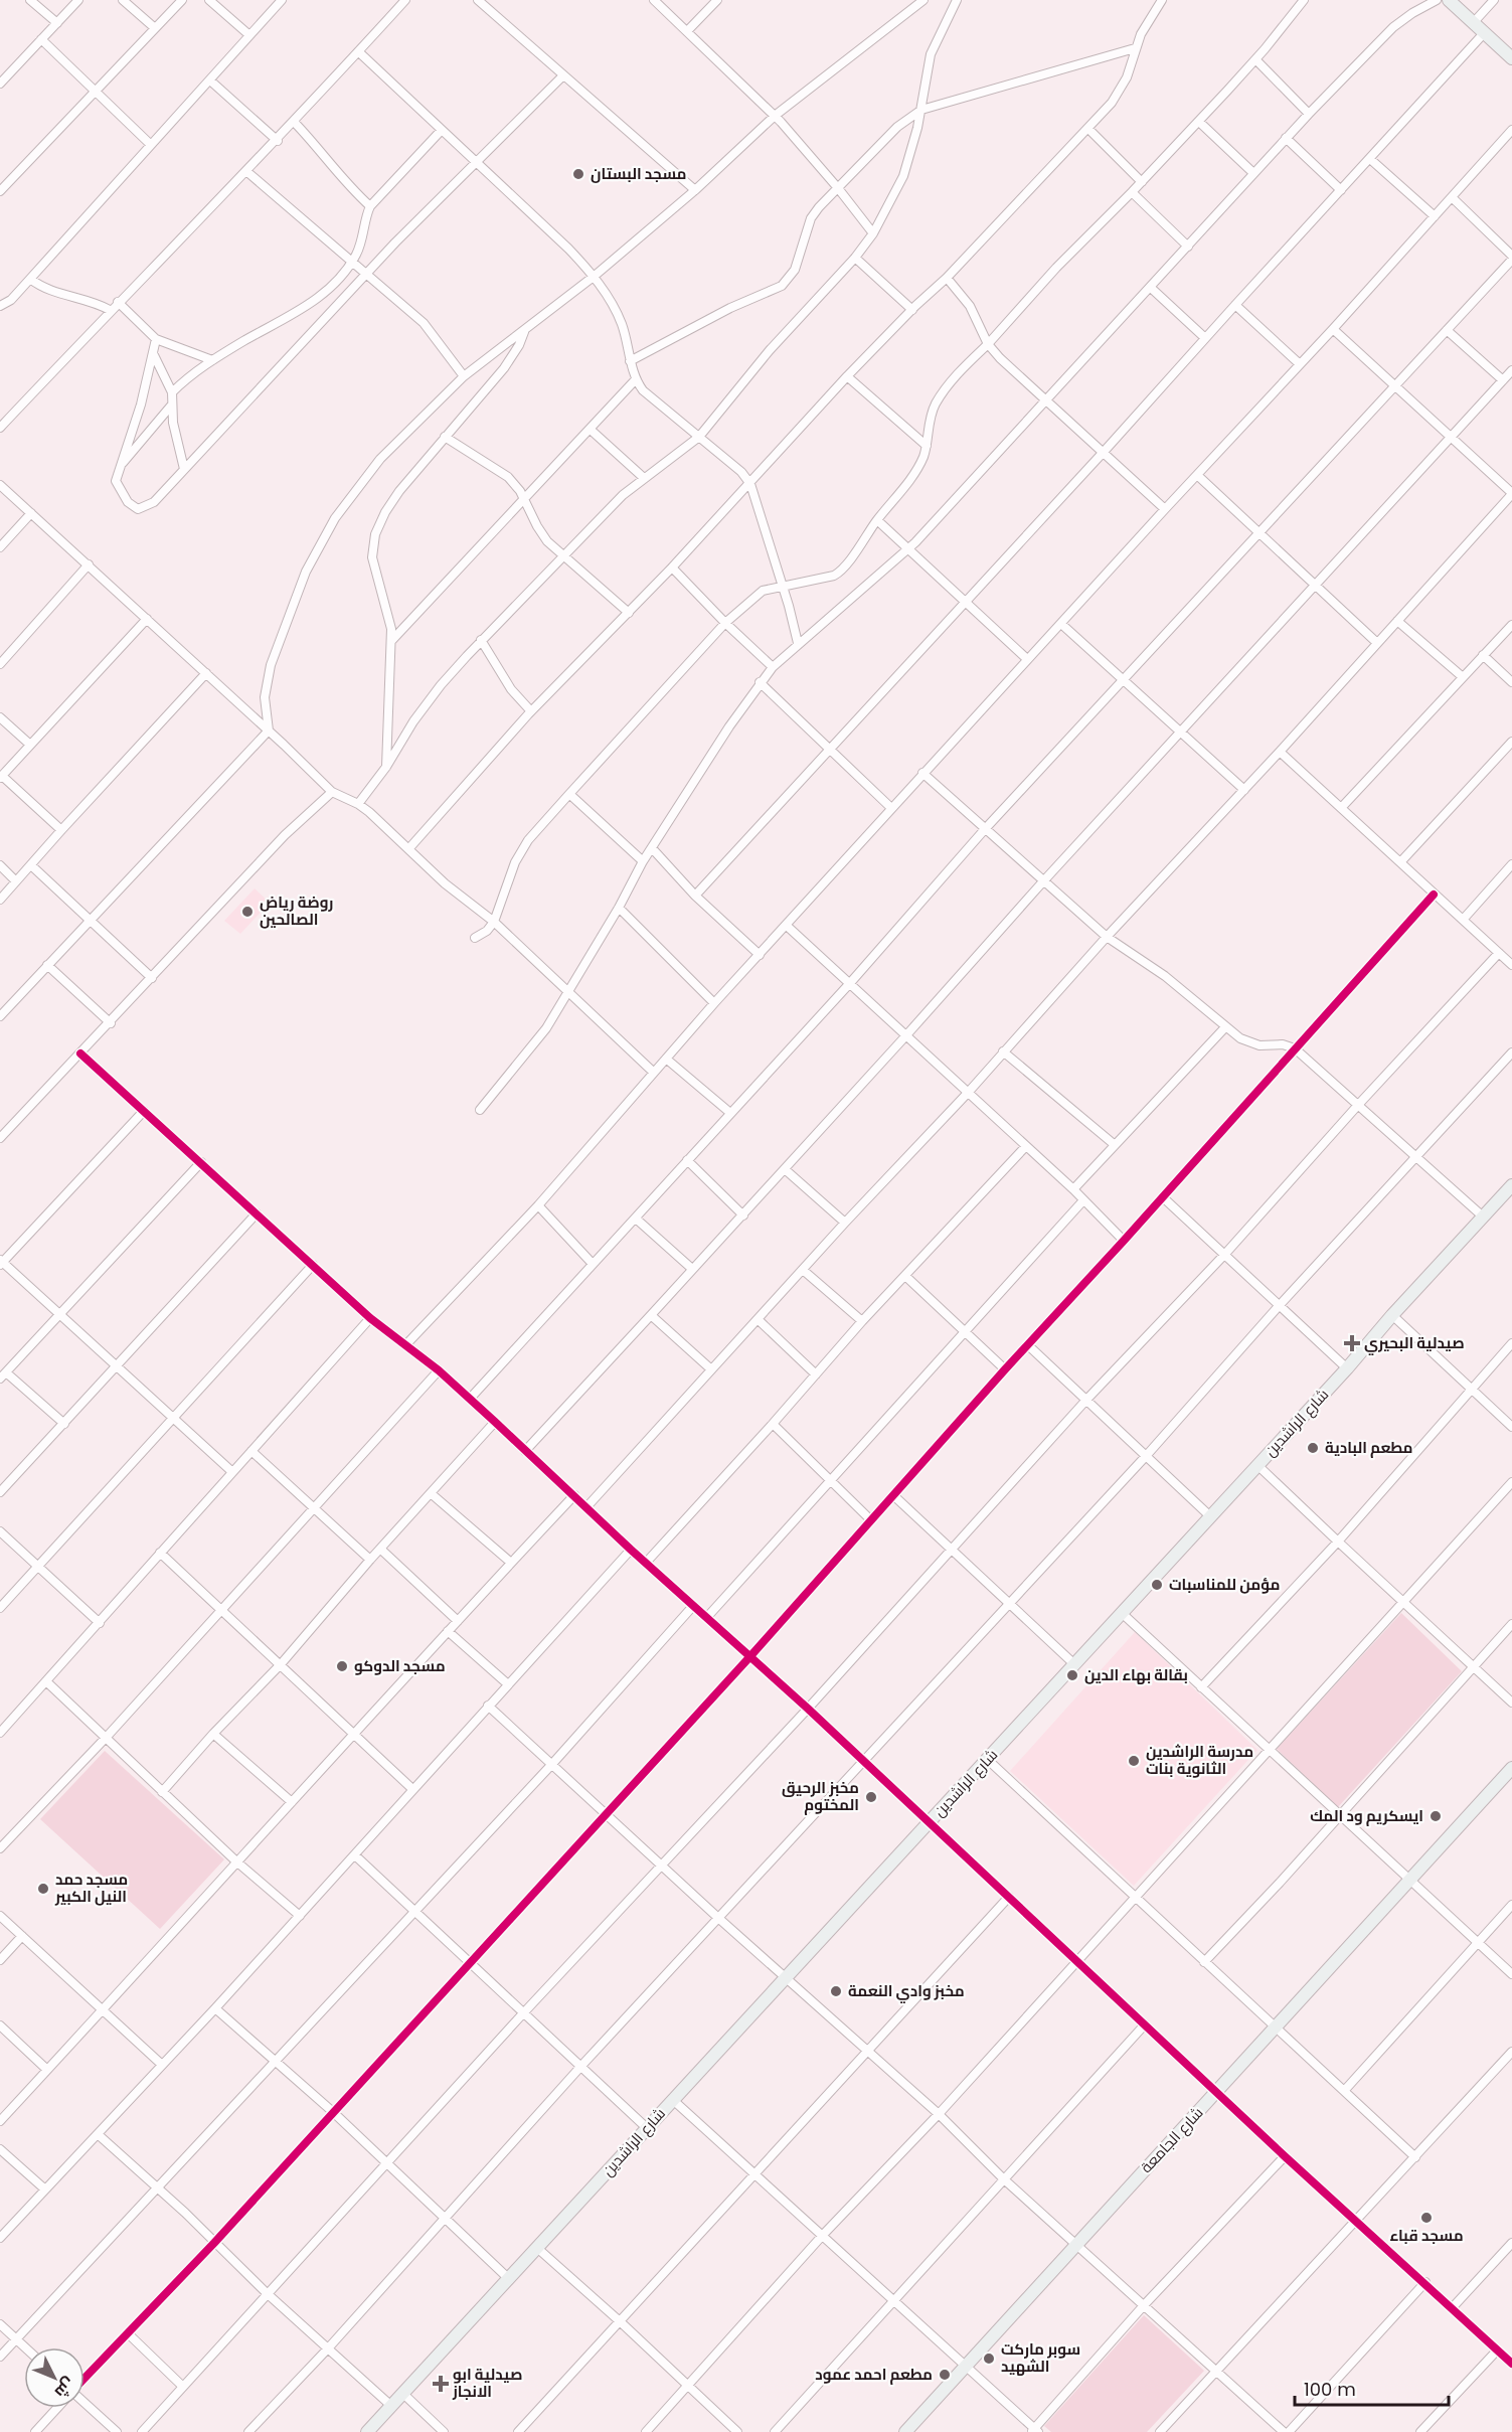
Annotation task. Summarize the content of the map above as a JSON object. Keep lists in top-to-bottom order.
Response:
{
  "streets": {
    "street": ["شارع الراشدين", "شارع الجامعة"]
  },
  "places": {
    "other": [
      "مسجد البستان",
      "روضة رياض الصالحين",
      "مطعم البادية",
      "مؤمن للمناسبات",
      "مسجد الدوكو",
      "بقالة بهاء الدين",
      "مدرسة الراشدين الثانوية بنات",
      "مخبز الرحيق المختوم",
      "ايسكريم ود المك",
      "مسجد حمد النيل الكبير",
      "مخبز وادي النعمة",
      "مسجد قباء",
      "سوبر ماركت الشهيد",
      "مطعم احمد عمود"
    ],
    "health": ["صيدلية البحيري", "صيدلية ابو الانجاز"]
  },
  "scale_bar": "100 m",
  "north": "bottom right"
}
